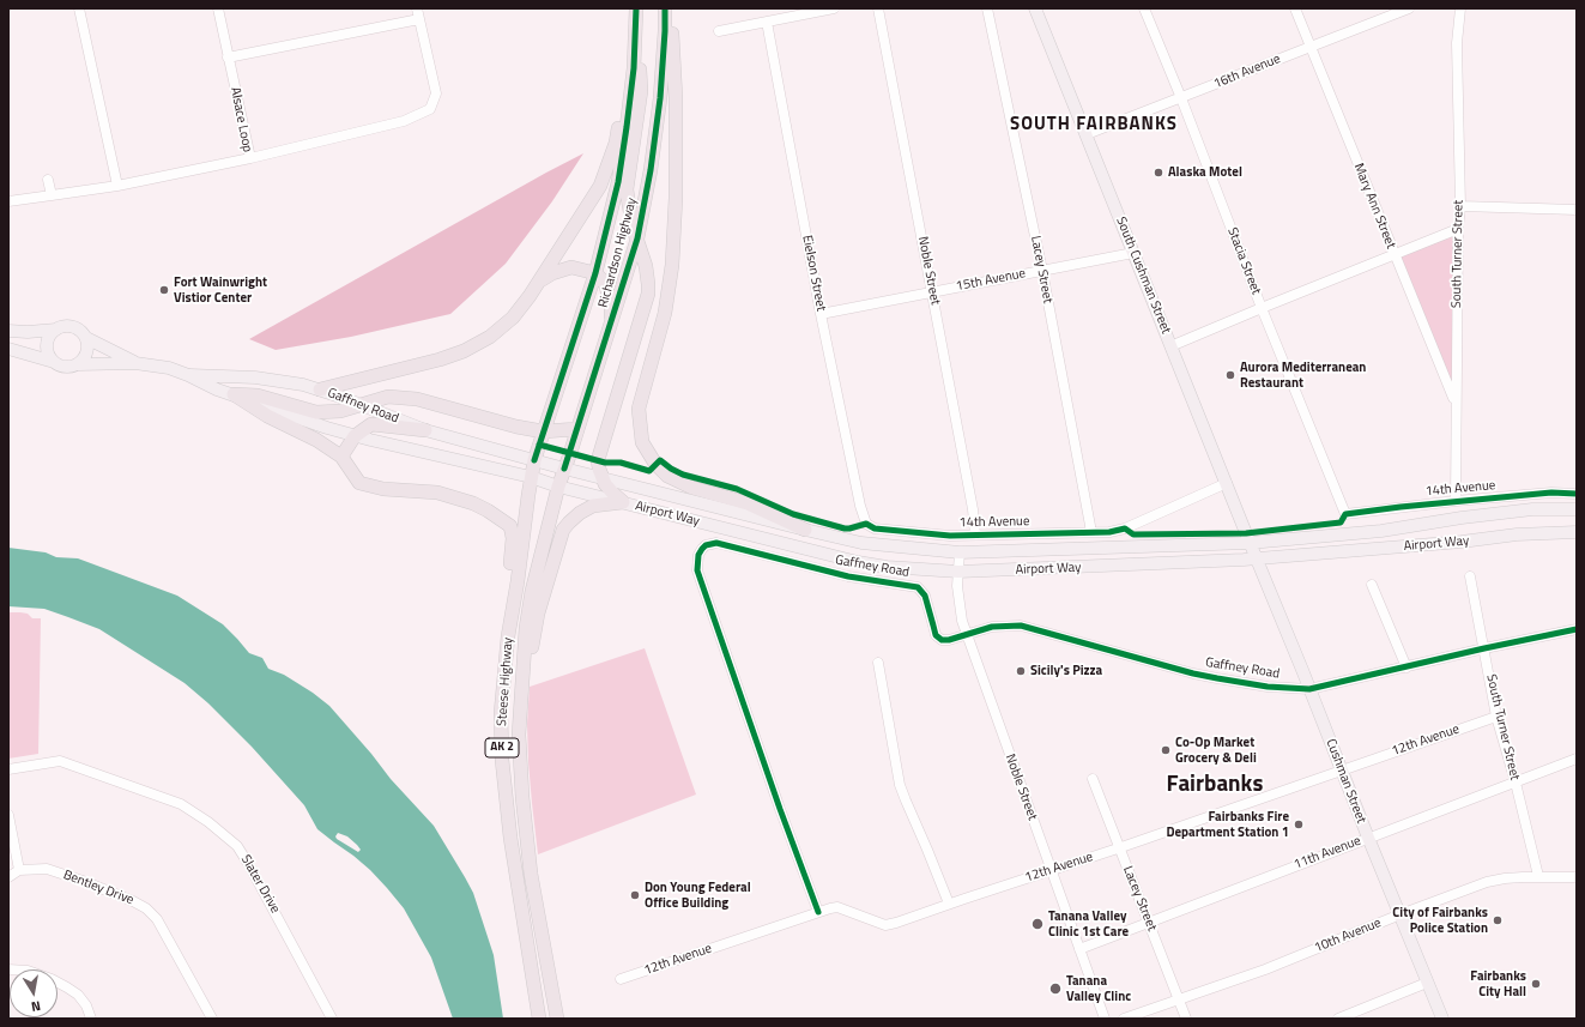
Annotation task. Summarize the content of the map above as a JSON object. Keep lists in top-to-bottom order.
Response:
{
  "streets": {
    "highway": ["Richardson Highway", "Steese Highway", "AK 2"],
    "main road": [
      "South Cushman Street",
      "Gaffney Road",
      "Airport Way",
      "Cushman Street"
    ],
    "street": [
      "16th Avenue",
      "Alsace Loop",
      "Mary Ann Street",
      "South Turner Street",
      "Stacia Street",
      "Lacey Street",
      "Noble Street",
      "Eielson Street",
      "15th Avenue",
      "14th Avenue",
      "12th Avenue",
      "11th Avenue",
      "Slater Drive",
      "Bentley Drive",
      "10th Avenue"
    ]
  },
  "crossings": [
    ["16th Avenue", "Mary Ann Street"],
    ["16th Avenue", "Stacia Street"],
    ["16th Avenue", "South Cushman Street"],
    ["Mary Ann Street", "South Turner Street"],
    ["Richardson Highway", "Gaffney Road"],
    ["Richardson Highway", "Airport Way"],
    ["Richardson Highway", "Steese Highway"],
    ["South Turner Street", "Gaffney Road"],
    ["South Turner Street", "14th Avenue"],
    ["South Turner Street", "12th Avenue"],
    ["South Turner Street", "11th Avenue"],
    ["South Turner Street", "10th Avenue"],
    ["Stacia Street", "14th Avenue"],
    ["Lacey Street", "15th Avenue"],
    ["Lacey Street", "14th Avenue"],
    ["Lacey Street", "12th Avenue"],
    ["Lacey Street", "11th Avenue"],
    ["Lacey Street", "10th Avenue"],
    ["Noble Street", "15th Avenue"],
    ["Noble Street", "Gaffney Road"],
    ["Noble Street", "14th Avenue"],
    ["Noble Street", "Airport Way"],
    ["Noble Street", "12th Avenue"],
    ["Noble Street", "11th Avenue"],
    ["Eielson Street", "15th Avenue"],
    ["Eielson Street", "14th Avenue"],
    ["South Cushman Street", "15th Avenue"],
    ["South Cushman Street", "14th Avenue"],
    ["South Cushman Street", "Airport Way"],
    ["South Cushman Street", "Cushman Street"],
    ["Gaffney Road", "Airport Way"],
    ["Gaffney Road", "Steese Highway"],
    ["Gaffney Road", "12th Avenue"],
    ["Gaffney Road", "Cushman Street"],
    ["Airport Way", "Steese Highway"],
    ["Airport Way", "Cushman Street"],
    ["12th Avenue", "Cushman Street"],
    ["Cushman Street", "11th Avenue"],
    ["Cushman Street", "10th Avenue"]
  ],
  "districts": ["SOUTH FAIRBANKS", "Fairbanks"],
  "places": [
    "Alaska Motel",
    "Fort Wainwright Vistior Center",
    "Aurora Mediterranean Restaurant",
    "Sicily's Pizza",
    "Co-Op Market Grocery & Deli",
    "Fairbanks Fire Department Station 1",
    "Don Young Federal Office Building",
    "City of Fairbanks Police Station",
    "Tanana Valley Clinic 1st Care",
    "Fairbanks City Hall",
    "Tanana Valley Clinc"
  ],
  "north": "bottom"
}
